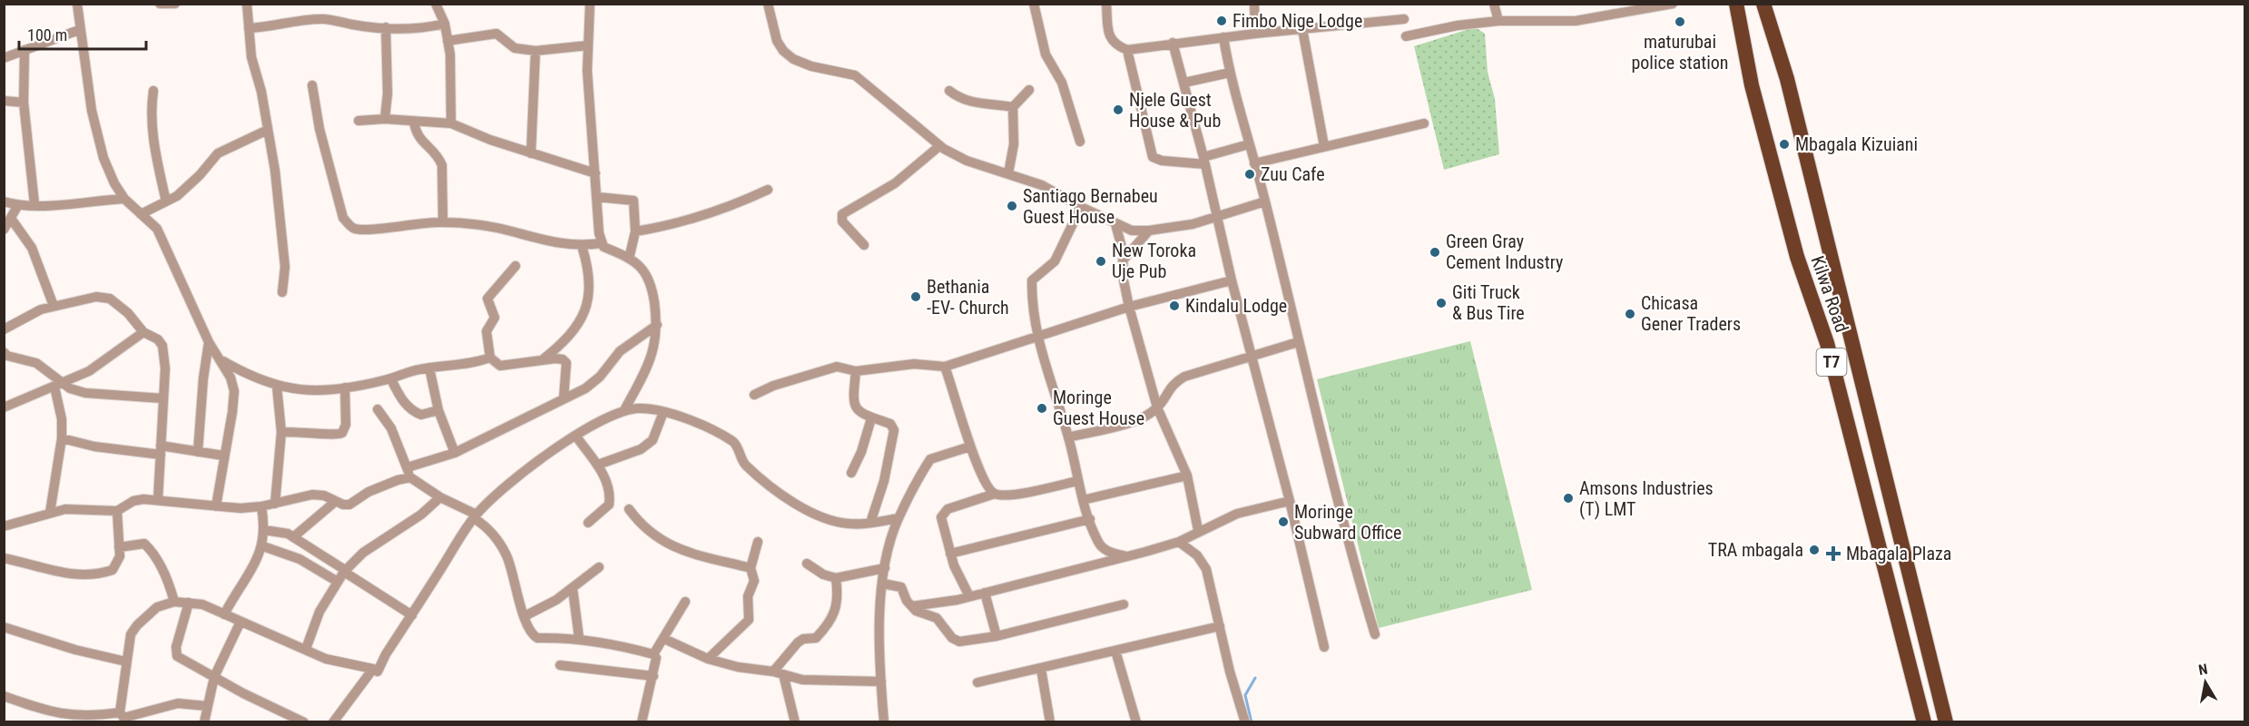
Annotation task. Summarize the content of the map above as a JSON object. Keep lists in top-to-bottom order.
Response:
{
  "streets": {
    "highway": ["Kilwa Road", "T7"]
  },
  "places": {
    "other": [
      "Fimbo Nige Lodge",
      "maturubai police station",
      "Njele Guest House & Pub",
      "Mbagala Kizuiani",
      "Zuu Cafe",
      "Santiago Bernabeu Guest House",
      "Green Gray Cement Industry",
      "New Toroka Uje Pub",
      "Bethania -EV- Church",
      "Giti Truck & Bus Tire",
      "Kindalu Lodge",
      "Chicasa Gener Traders",
      "Moringe Guest House",
      "Amsons Industries (T) LMT",
      "Moringe Subward Office",
      "TRA mbagala"
    ],
    "health": ["Mbagala Plaza"]
  },
  "scale_bar": "100 m",
  "north": "top"
}
